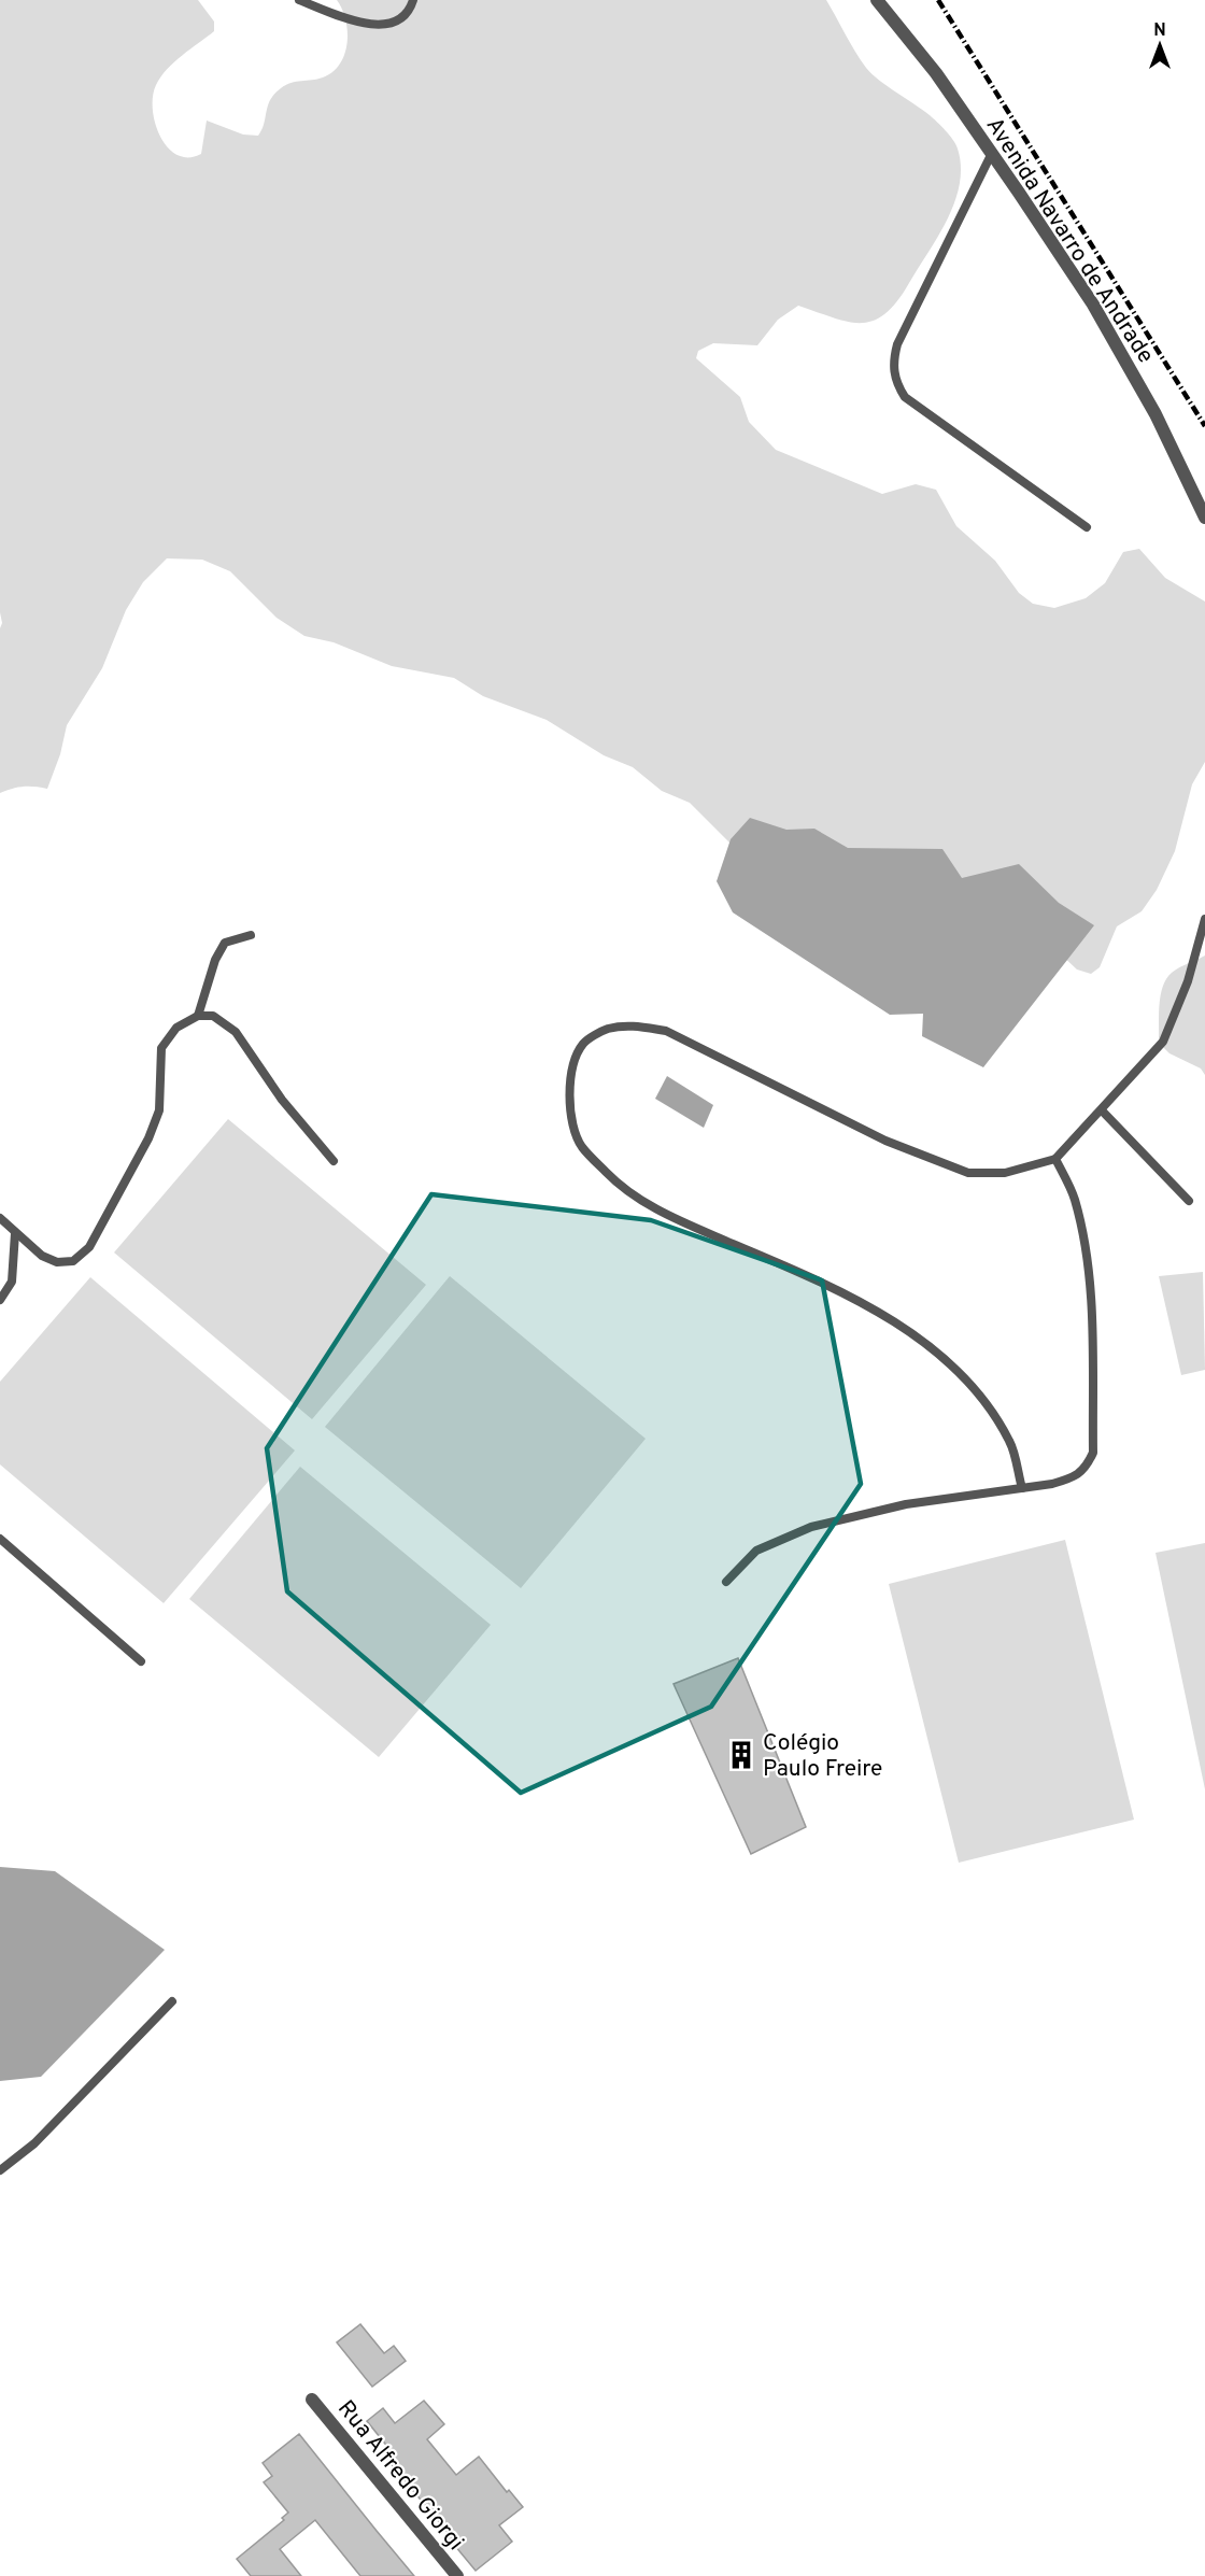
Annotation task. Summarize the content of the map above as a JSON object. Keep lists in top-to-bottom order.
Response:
{
  "streets": {
    "street": ["Avenida Navarro de Andrade", "Rua Alfredo Giorgi"]
  },
  "places": {
    "building": ["Colégio Paulo Freire"]
  },
  "north": "top"
}
